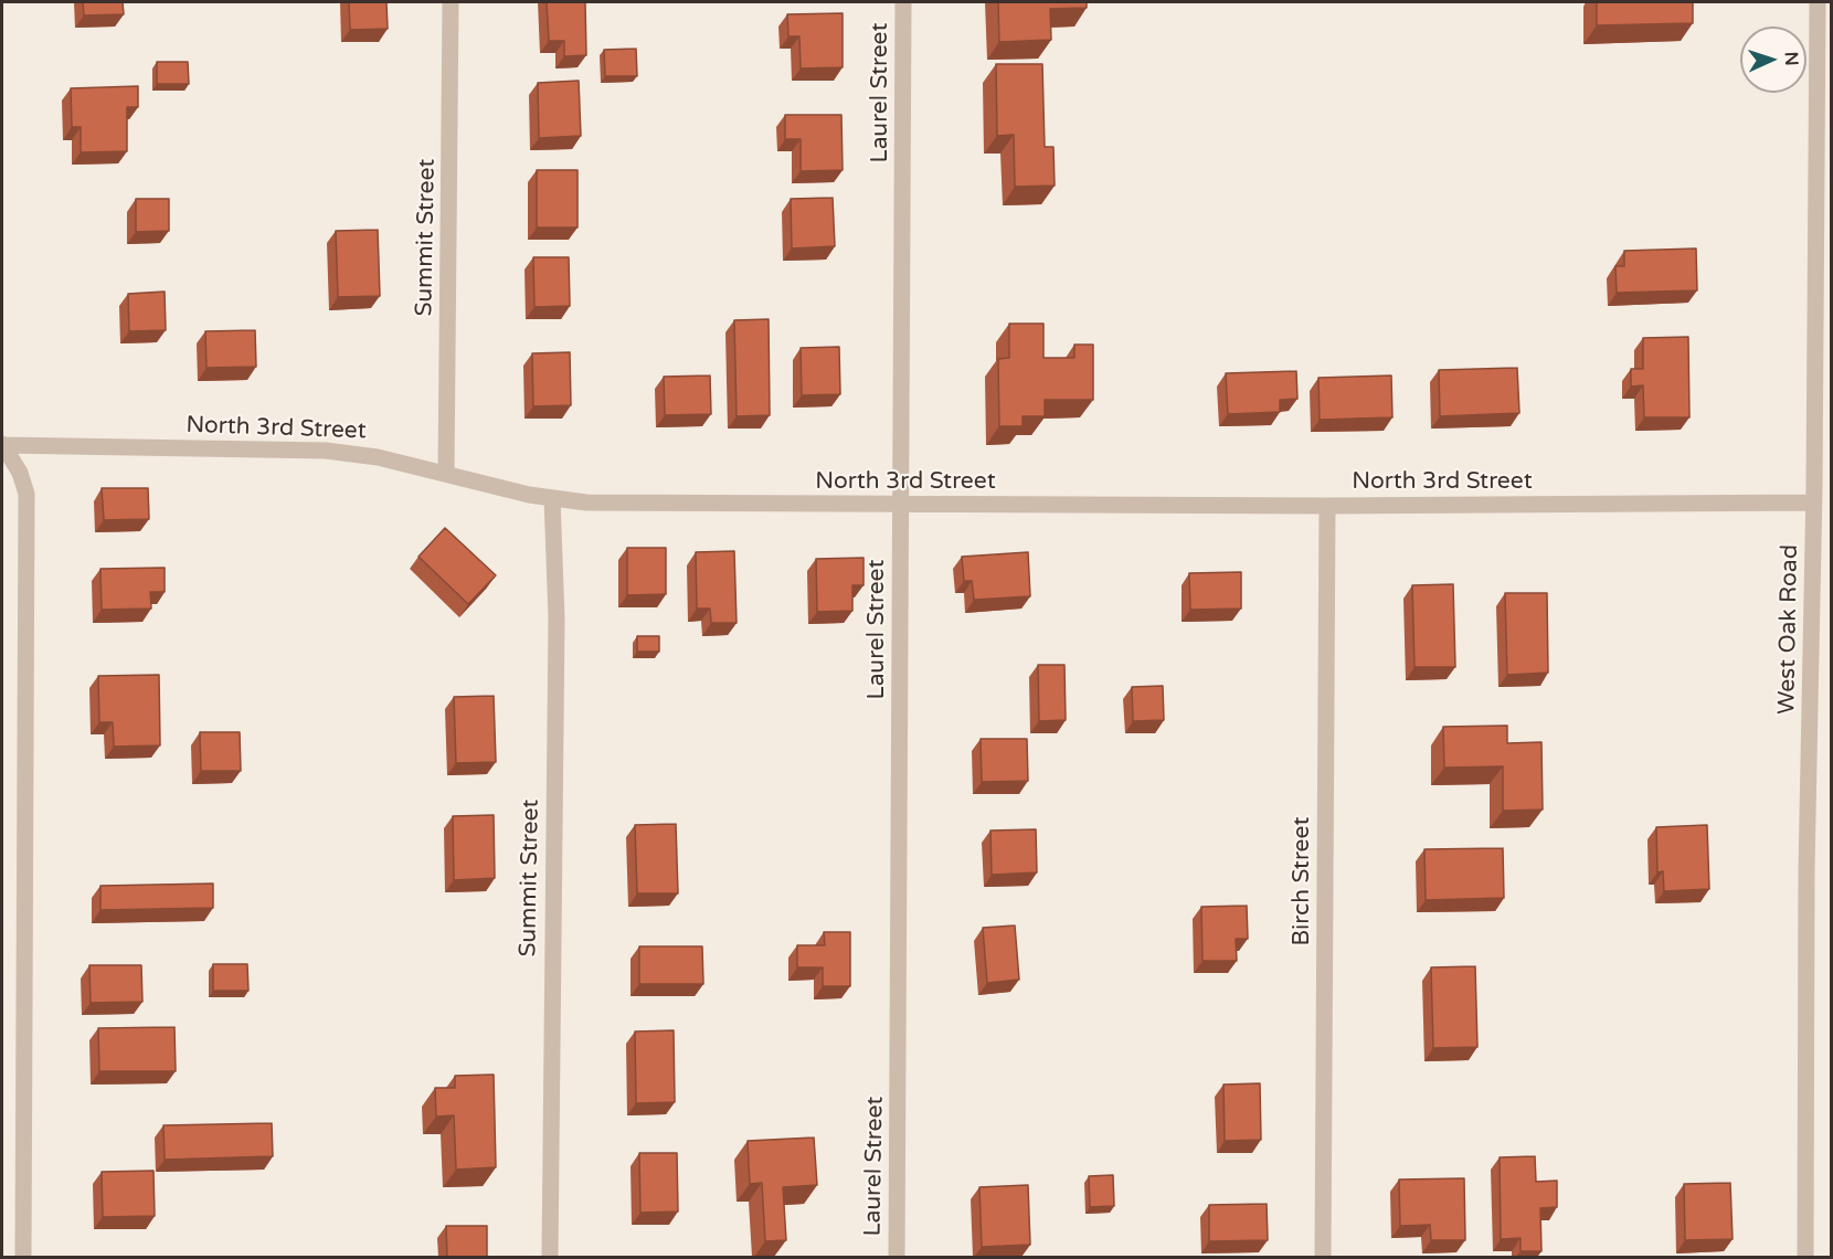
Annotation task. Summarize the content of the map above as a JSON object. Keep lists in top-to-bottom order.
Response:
{
  "streets": {
    "street": [
      "Laurel Street",
      "Summit Street",
      "North 3rd Street",
      "West Oak Road",
      "Birch Street"
    ]
  },
  "crossings": [
    ["Laurel Street", "North 3rd Street"],
    ["Summit Street", "North 3rd Street"],
    ["North 3rd Street", "West Oak Road"],
    ["North 3rd Street", "Birch Street"]
  ],
  "north": "right"
}
